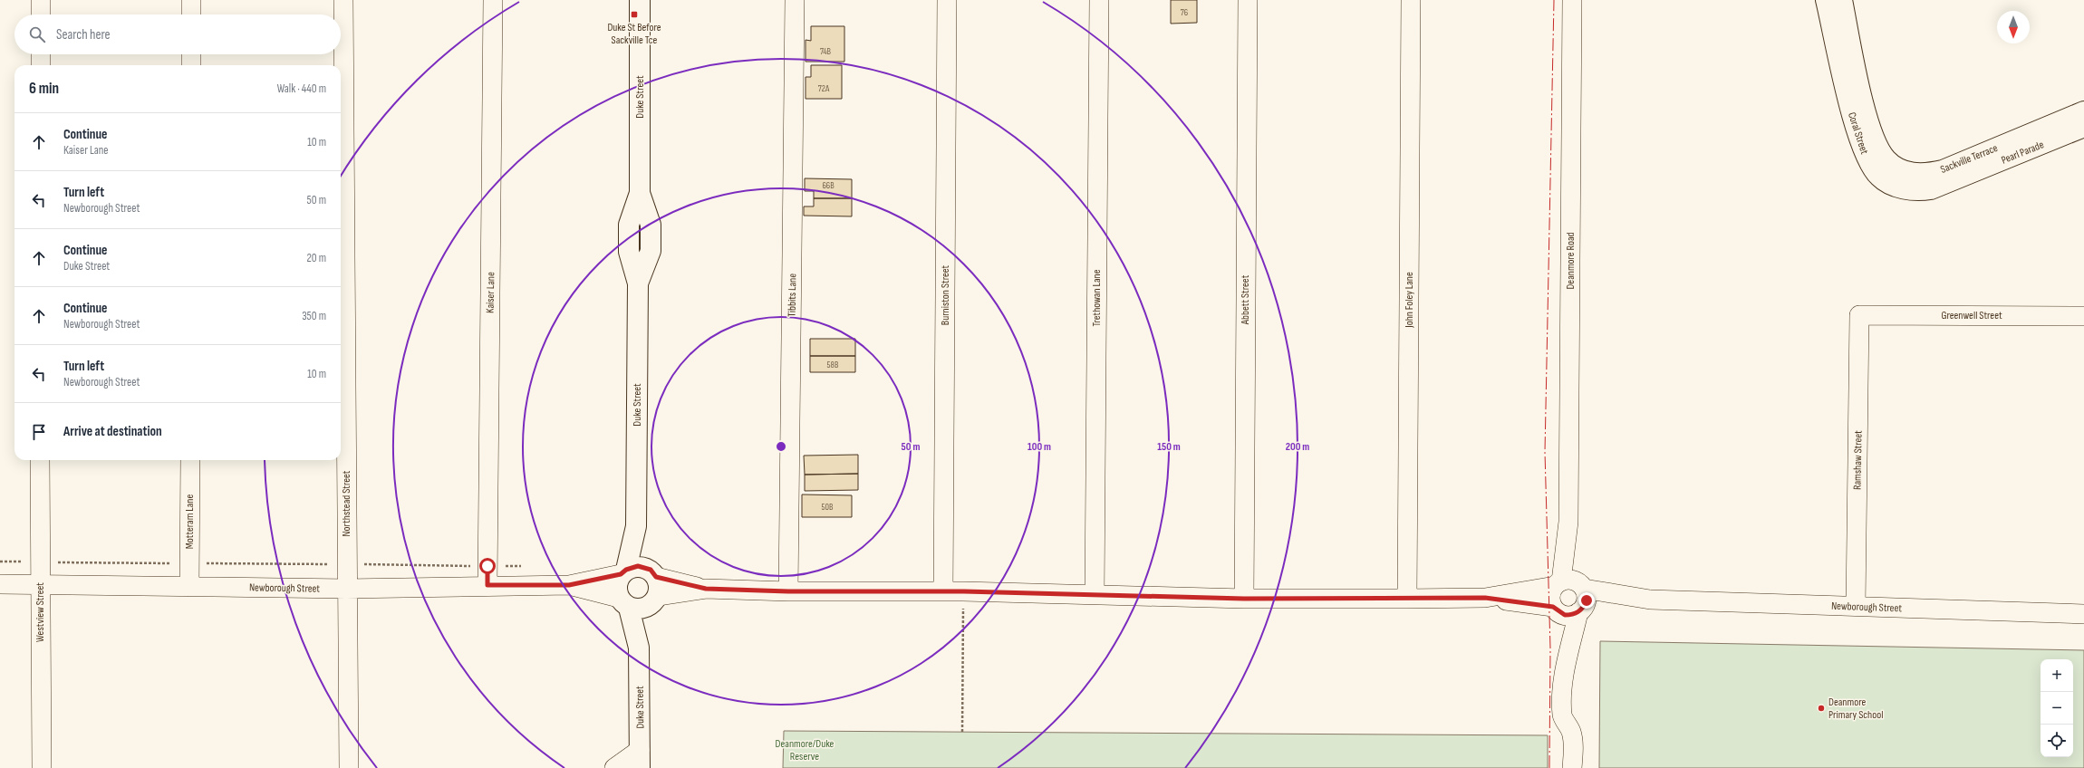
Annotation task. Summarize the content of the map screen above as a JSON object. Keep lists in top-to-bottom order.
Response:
{
  "streets": {
    "main road": [
      "Duke Street",
      "Coral Street",
      "Pearl Parade",
      "Sackville Terrace"
    ],
    "street": [
      "Deanmore Road",
      "Kaiser Lane",
      "Tibbits Lane",
      "Burniston Street",
      "Trethowan Lane",
      "Abbett Street",
      "John Foley Lane",
      "Greenwell Street",
      "Ramshaw Street",
      "Northstead Street",
      "Motteram Lane",
      "Newborough Street",
      "Westview Street"
    ]
  },
  "crossings": [
    ["Duke Street", "Newborough Street"],
    ["Coral Street", "Pearl Parade"],
    ["Deanmore Road", "Newborough Street"],
    ["Kaiser Lane", "Newborough Street"],
    ["Tibbits Lane", "Newborough Street"],
    ["Burniston Street", "Newborough Street"],
    ["Trethowan Lane", "Newborough Street"],
    ["Abbett Street", "Newborough Street"],
    ["John Foley Lane", "Newborough Street"],
    ["Greenwell Street", "Ramshaw Street"],
    ["Ramshaw Street", "Newborough Street"],
    ["Northstead Street", "Newborough Street"],
    ["Motteram Lane", "Newborough Street"],
    ["Newborough Street", "Westview Street"]
  ],
  "parks": ["Deanmore/Duke Reserve"],
  "places": {
    "transit": ["Duke St Before Sackville Tce"],
    "other": ["Deanmore Primary School"]
  },
  "house_numbers": [
    "76",
    "74B",
    "72A",
    "66B",
    "58B",
    "50B"
  ],
  "north": "bottom",
  "page": {
    "search": "Search here",
    "heading": ["6 min", "Walk · 440 m"],
    "list": [
      ["Continue", "Kaiser Lane", "10 m"],
      ["Turn left", "Newborough Street", "50 m"],
      ["Continue", "Duke Street", "20 m"],
      ["Continue", "Newborough Street", "350 m"],
      ["Turn left", "Newborough Street", "10 m"],
      "Arrive at destination"
    ],
    "map_buttons": ["+", "−"]
  },
  "rings": [
    "50 m",
    "100 m",
    "150 m",
    "200 m"
  ]
}
